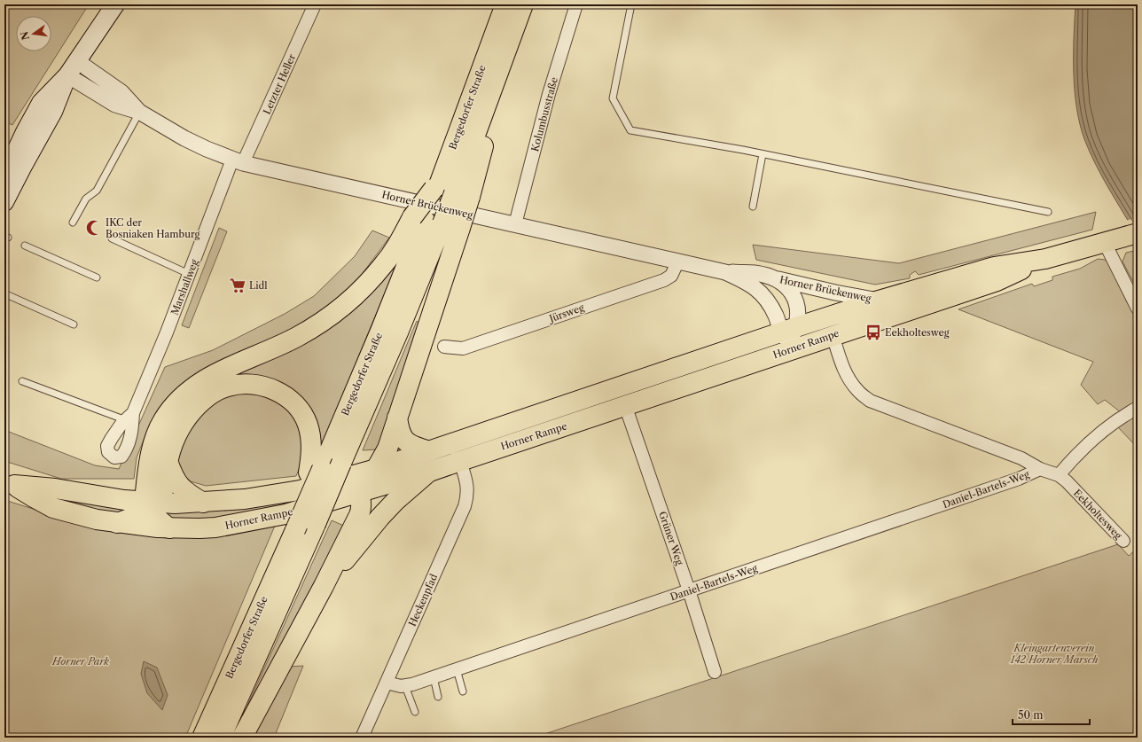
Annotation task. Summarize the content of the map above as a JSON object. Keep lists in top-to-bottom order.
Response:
{
  "streets": {
    "main road": ["Bergedorfer Straße", "Horner Rampe"],
    "street": [
      "Letzter Heller",
      "Kolumbusstraße",
      "Horner Brückenweg",
      "Marshallweg",
      "Jürsweg",
      "Daniel-Bartels-Weg",
      "Eekholtesweg",
      "Grüner Weg",
      "Heckenpfad"
    ]
  },
  "crossings": [
    ["Letzter Heller", "Horner Brückenweg"],
    ["Letzter Heller", "Marshallweg"],
    ["Bergedorfer Straße", "Horner Rampe"],
    ["Kolumbusstraße", "Horner Brückenweg"],
    ["Horner Brückenweg", "Marshallweg"],
    ["Horner Brückenweg", "Jürsweg"],
    ["Horner Brückenweg", "Horner Rampe"],
    ["Horner Rampe", "Eekholtesweg"],
    ["Horner Rampe", "Grüner Weg"],
    ["Horner Rampe", "Heckenpfad"],
    ["Daniel-Bartels-Weg", "Eekholtesweg"],
    ["Daniel-Bartels-Weg", "Grüner Weg"],
    ["Daniel-Bartels-Weg", "Heckenpfad"]
  ],
  "parks": ["Kleingartenverein 142 Horner Marsch", "Horner Park"],
  "places": {
    "mosque": ["IKC der Bosniaken Hamburg"],
    "supermarket": ["Lidl"],
    "bus stop": ["Eekholtesweg"]
  },
  "scale_bar": "50 m",
  "north": "left"
}
